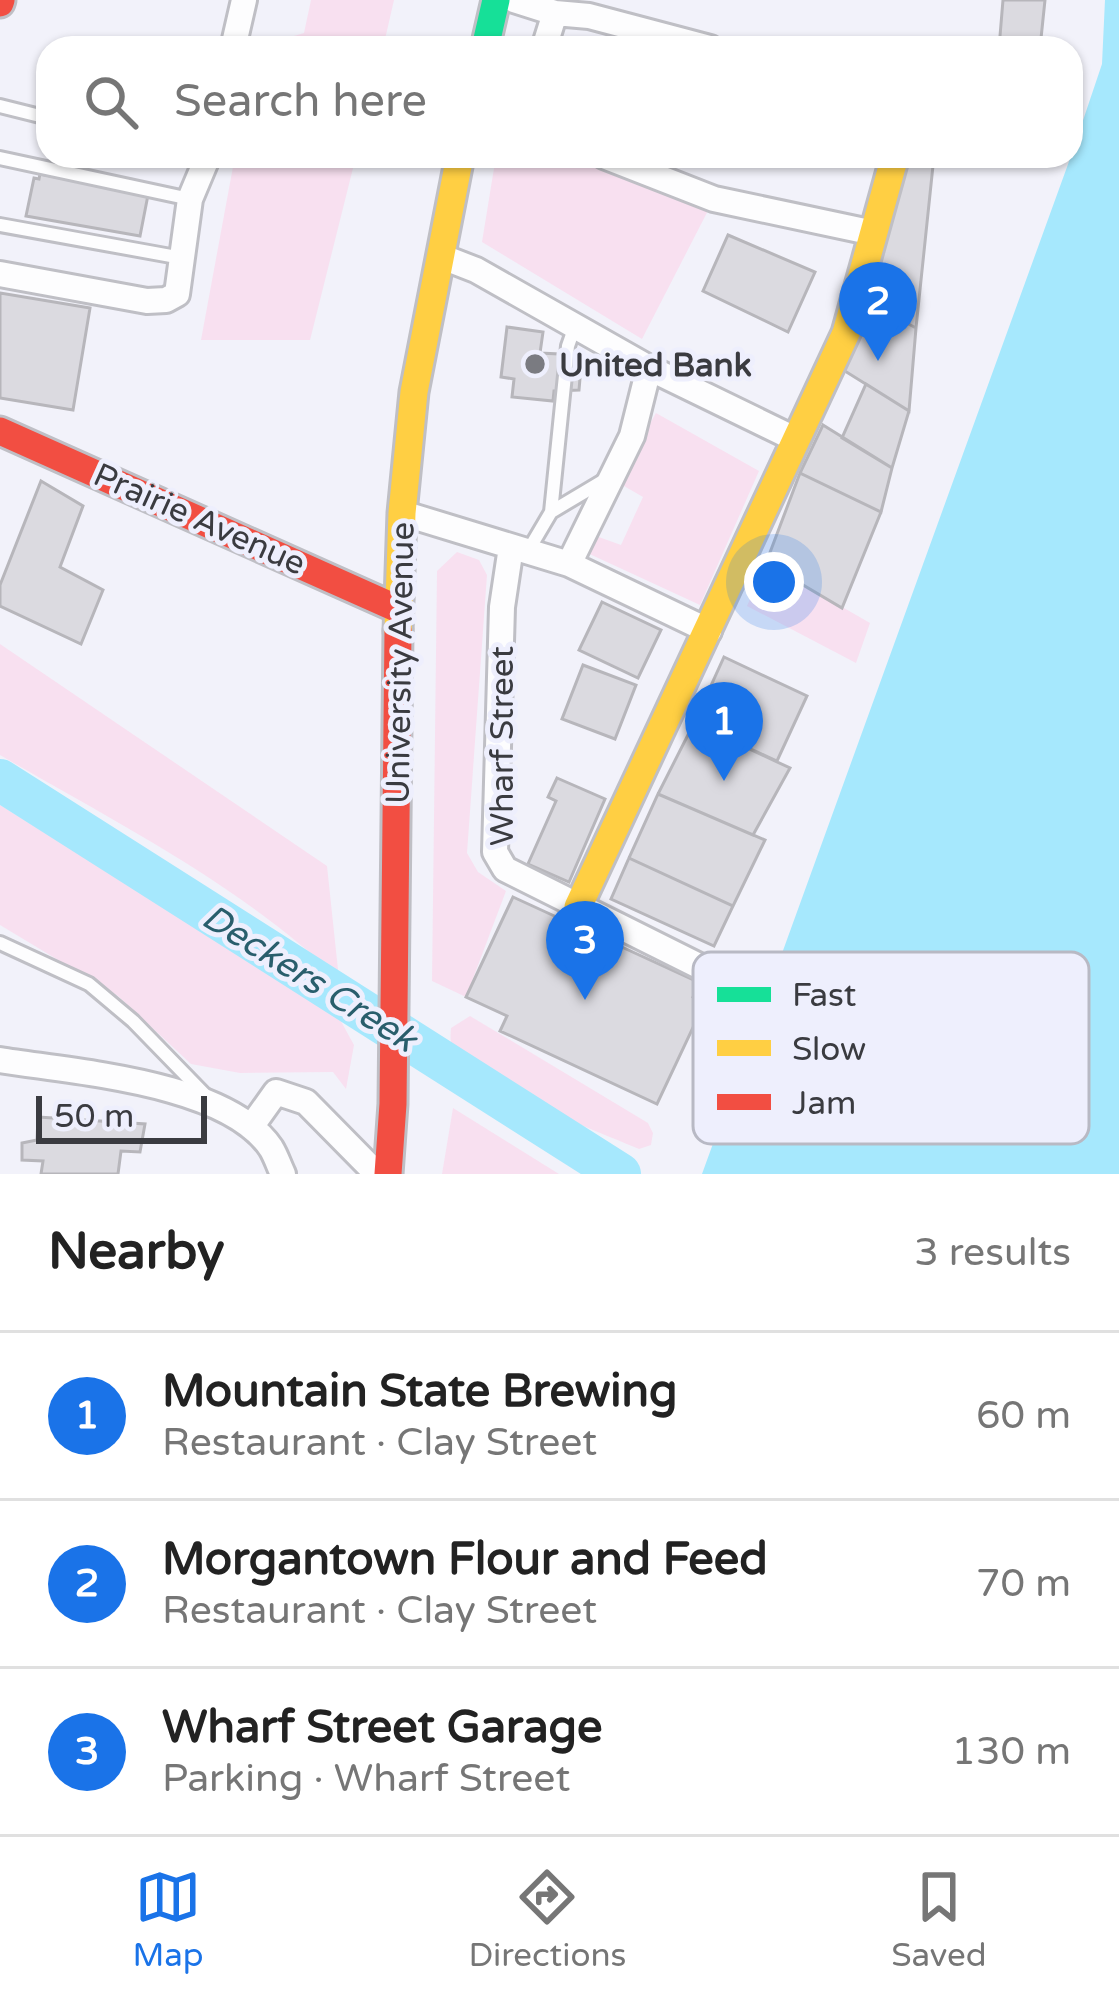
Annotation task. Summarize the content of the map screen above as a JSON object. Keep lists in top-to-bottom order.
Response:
{
  "streets": {
    "street": ["Prairie Avenue", "University Avenue", "Wharf Street"]
  },
  "crossings": [
    ["Prairie Avenue", "University Avenue"]
  ],
  "water": ["Deckers Creek"],
  "places": ["United Bank"],
  "legend": ["Fast", "Slow", "Jam"],
  "scale_bar": "50 m",
  "page": {
    "search": "Search here",
    "pins": ["2", "1", "3"],
    "scale": "50 m",
    "heading": ["Nearby", "3 results"],
    "list": [
      {
        "mark": "1",
        "name": "Mountain State Brewing",
        "note": "Restaurant · Clay Street",
        "value": "60 m"
      },
      {
        "mark": "2",
        "name": "Morgantown Flour and Feed",
        "note": "Restaurant · Clay Street",
        "value": "70 m"
      },
      {
        "mark": "3",
        "name": "Wharf Street Garage",
        "note": "Parking · Wharf Street",
        "value": "130 m"
      }
    ],
    "nav": ["Map", "Directions", "Saved"]
  }
}
